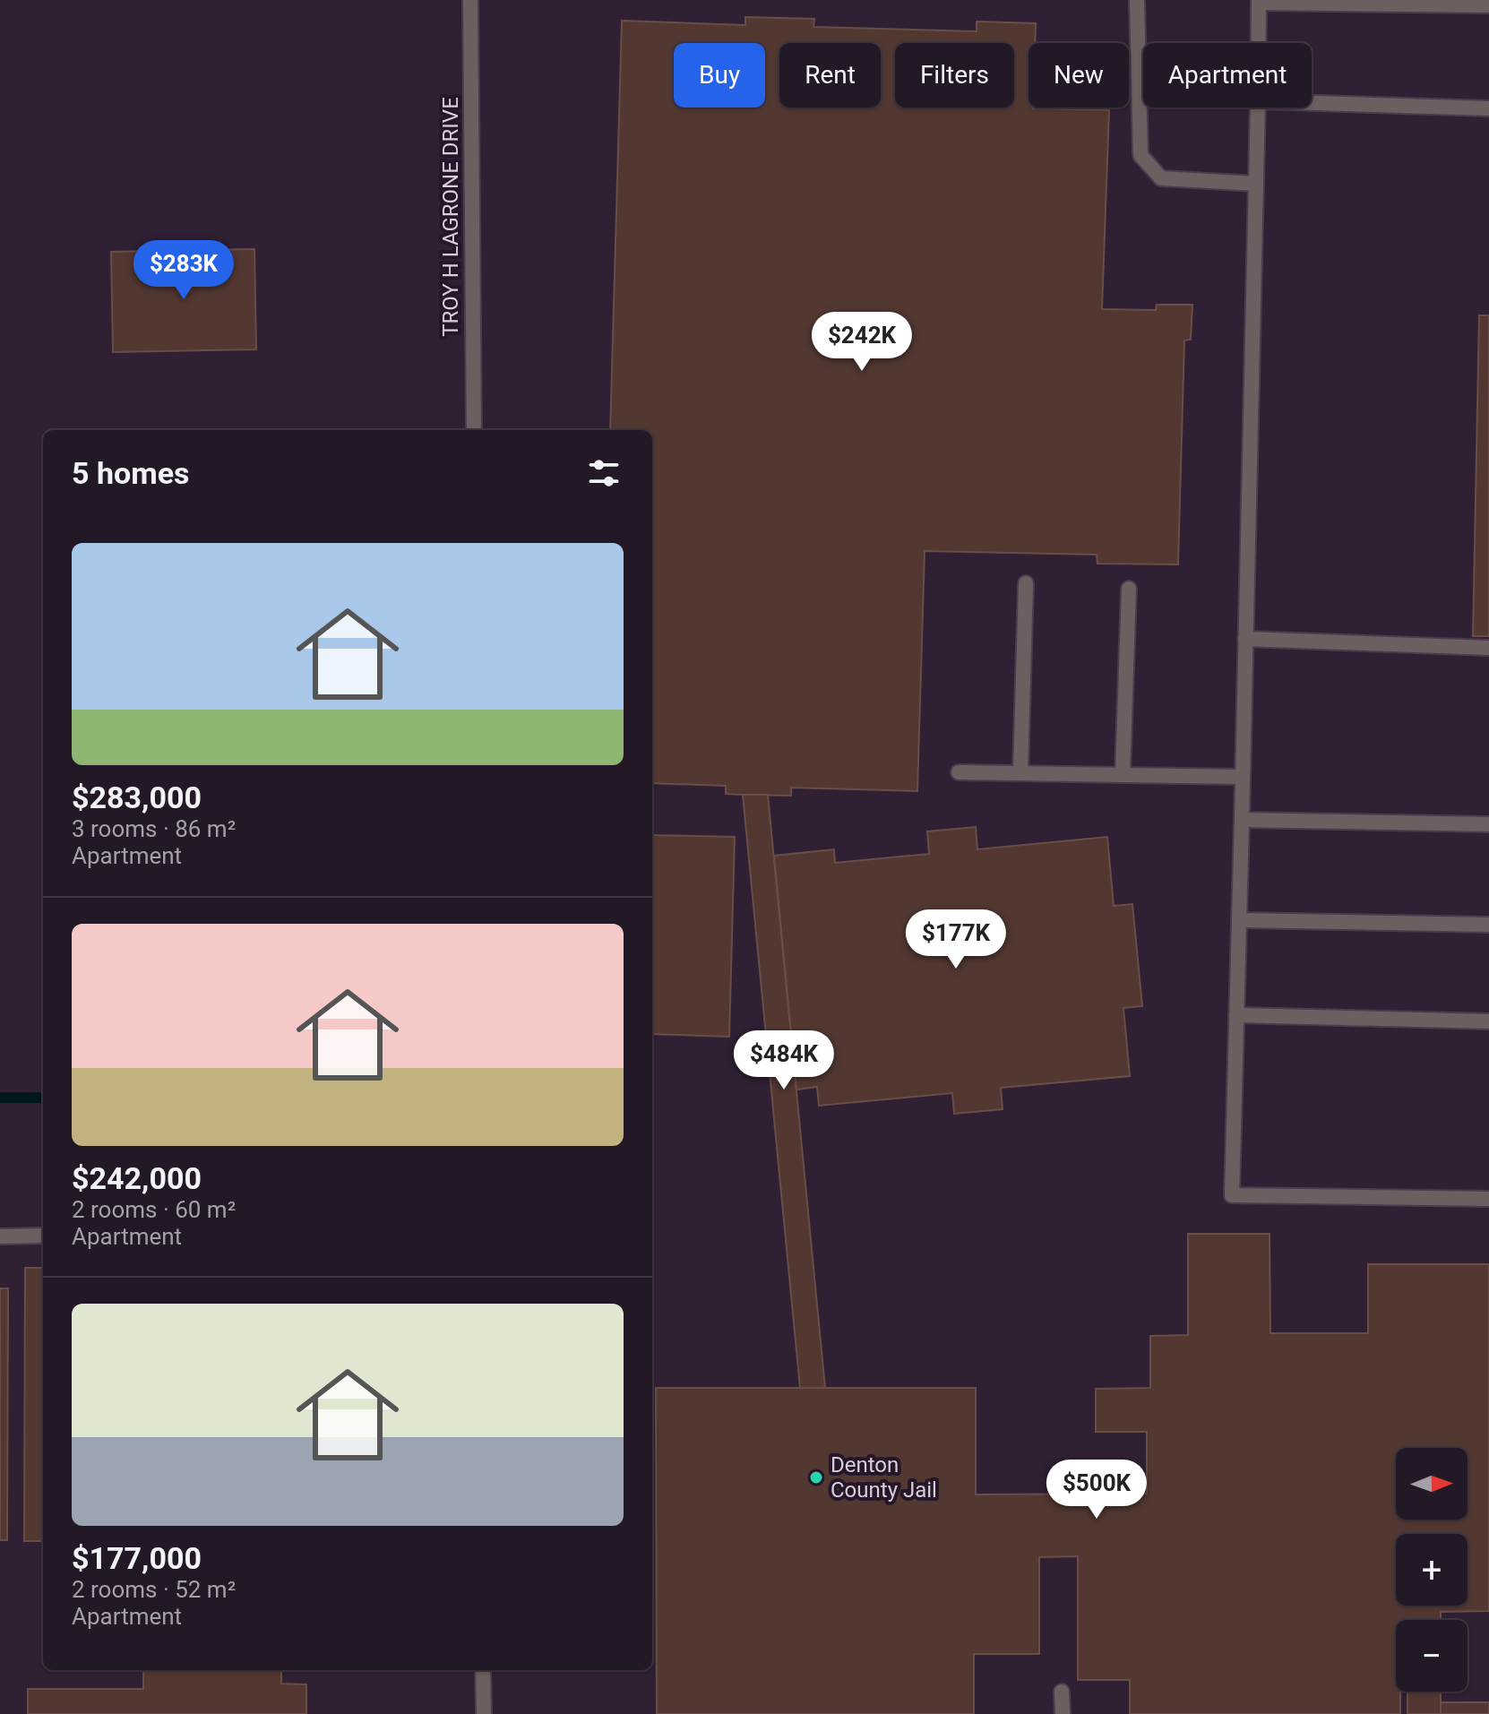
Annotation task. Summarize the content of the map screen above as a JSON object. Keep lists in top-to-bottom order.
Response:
{
  "streets": {
    "lane": ["TROY H LAGRONE DRIVE"]
  },
  "places": ["Denton County Jail"],
  "north": "right",
  "page": {
    "chip": [
      "Buy",
      "Rent",
      "Filters",
      "New",
      "Apartment"
    ],
    "price": [
      "$283K",
      "$242K",
      "$177K",
      "$484K",
      "$500K"
    ],
    "heading": "5 homes",
    "list": [
      {
        "name": "$283,000",
        "note": "3 rooms · 86 m² · Apartment"
      },
      {
        "name": "$242,000",
        "note": "2 rooms · 60 m² · Apartment"
      },
      {
        "name": "$177,000",
        "note": "2 rooms · 52 m² · Apartment"
      }
    ],
    "map_buttons": ["+", "−"]
  }
}
